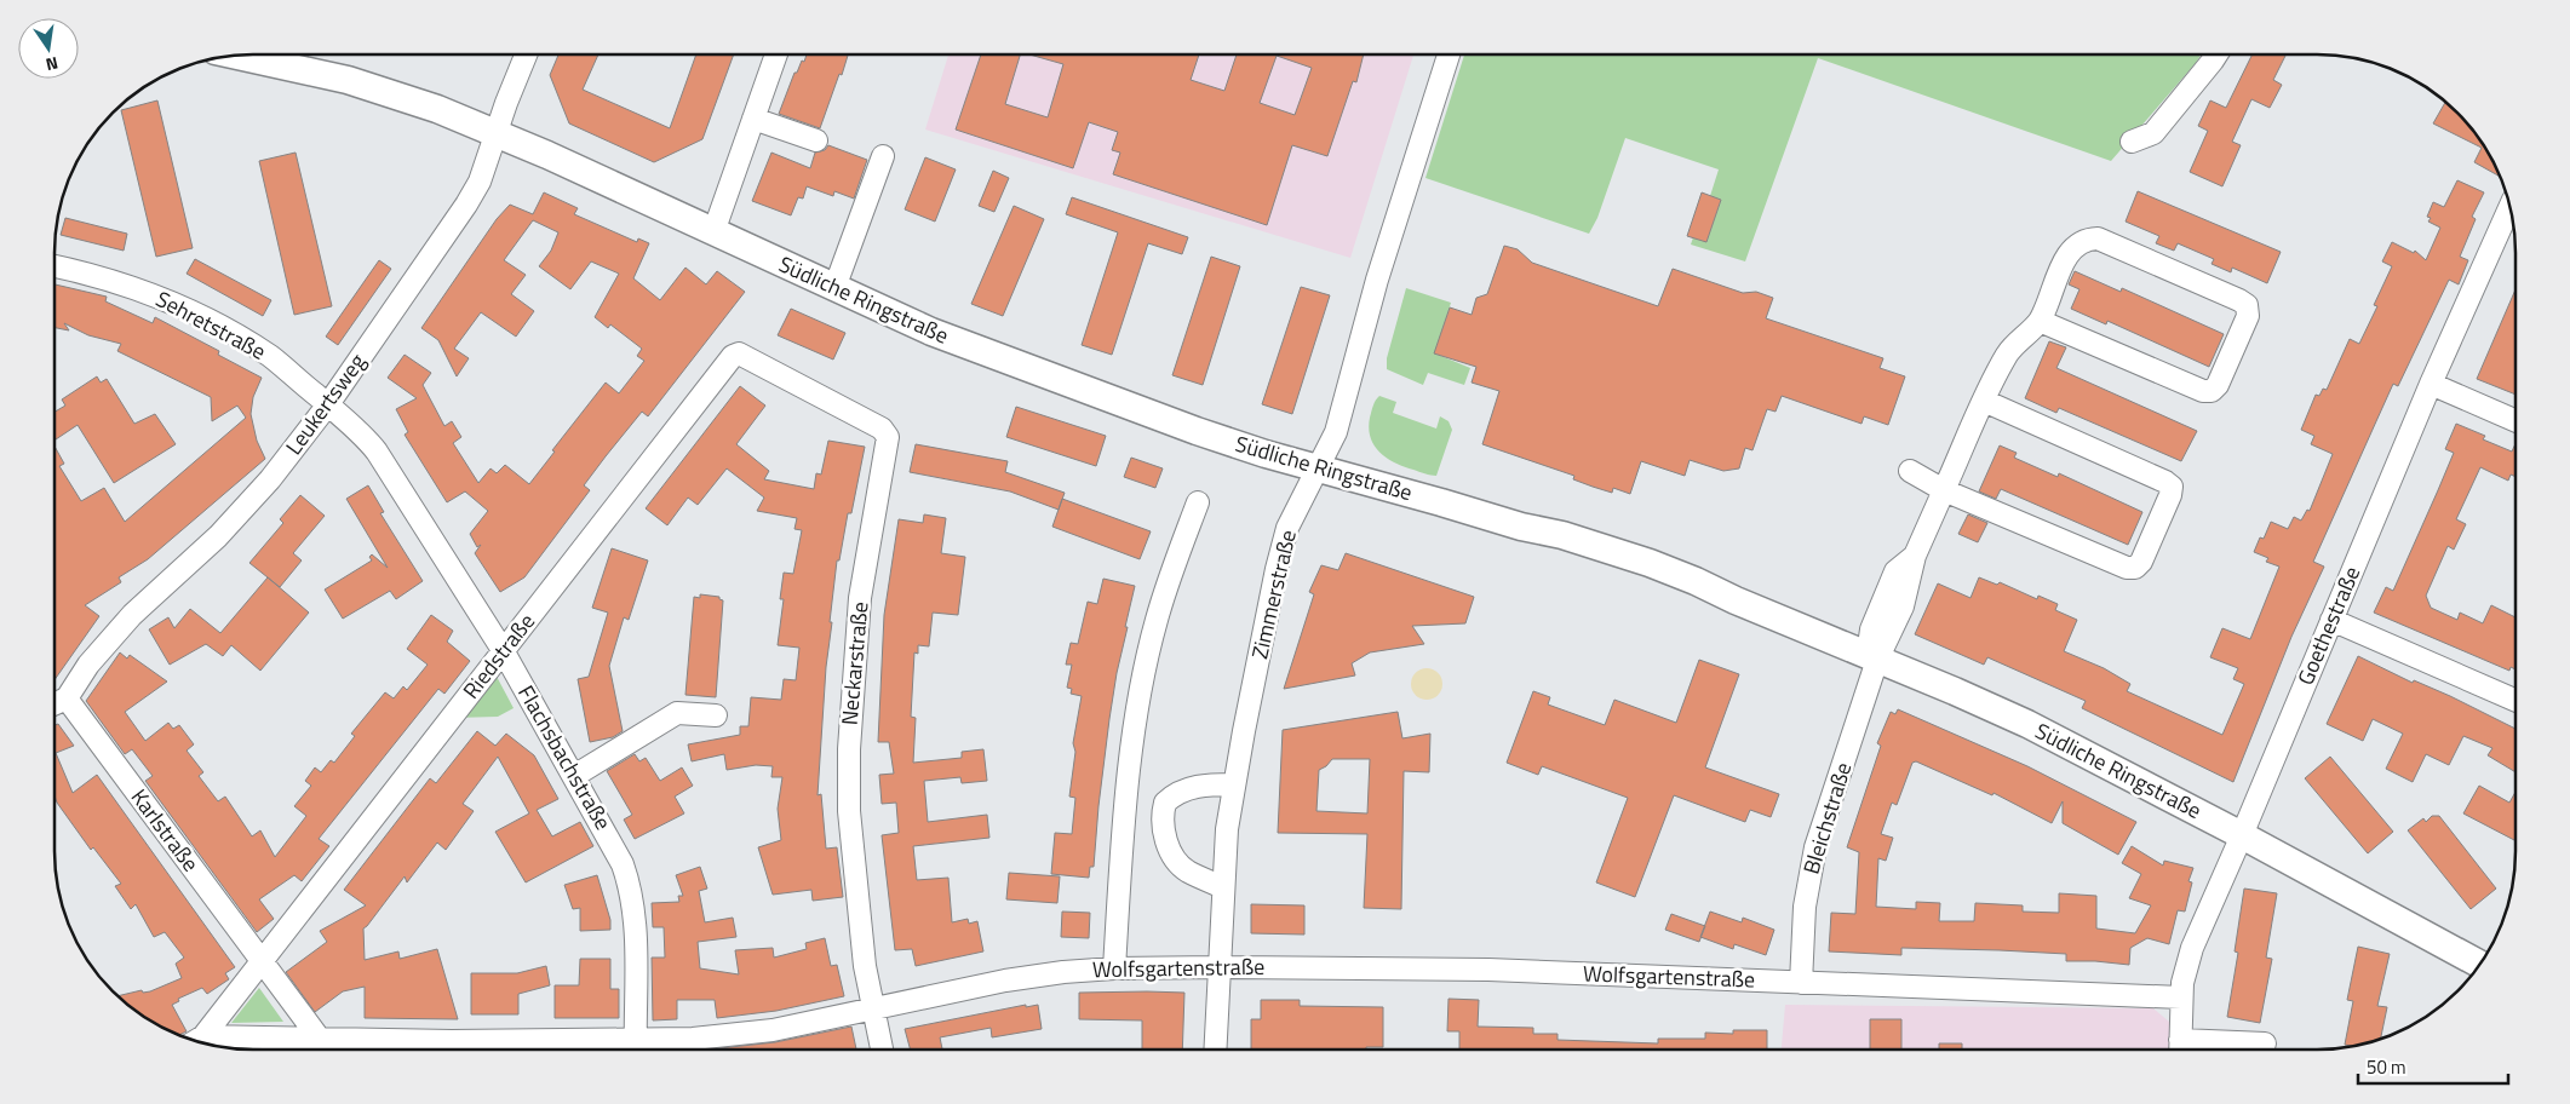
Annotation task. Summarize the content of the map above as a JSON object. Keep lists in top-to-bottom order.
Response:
{
  "streets": {
    "main road": ["Südliche Ringstraße"],
    "street": [
      "Sehretstraße",
      "Leukertsweg",
      "Zimmerstraße",
      "Goethestraße",
      "Riedstraße",
      "Neckarstraße",
      "Flachsbachstraße",
      "Bleichstraße",
      "Karlstraße",
      "Wolfsgartenstraße"
    ]
  },
  "crossings": [
    ["Südliche Ringstraße", "Leukertsweg"],
    ["Südliche Ringstraße", "Zimmerstraße"],
    ["Südliche Ringstraße", "Goethestraße"],
    ["Südliche Ringstraße", "Bleichstraße"],
    ["Sehretstraße", "Leukertsweg"],
    ["Sehretstraße", "Flachsbachstraße"],
    ["Leukertsweg", "Flachsbachstraße"],
    ["Leukertsweg", "Karlstraße"],
    ["Zimmerstraße", "Wolfsgartenstraße"],
    ["Goethestraße", "Wolfsgartenstraße"],
    ["Riedstraße", "Neckarstraße"],
    ["Riedstraße", "Flachsbachstraße"],
    ["Riedstraße", "Karlstraße"],
    ["Neckarstraße", "Wolfsgartenstraße"],
    ["Bleichstraße", "Wolfsgartenstraße"],
    ["Karlstraße", "Wolfsgartenstraße"]
  ],
  "scale_bar": "50 m",
  "north": "bottom"
}
